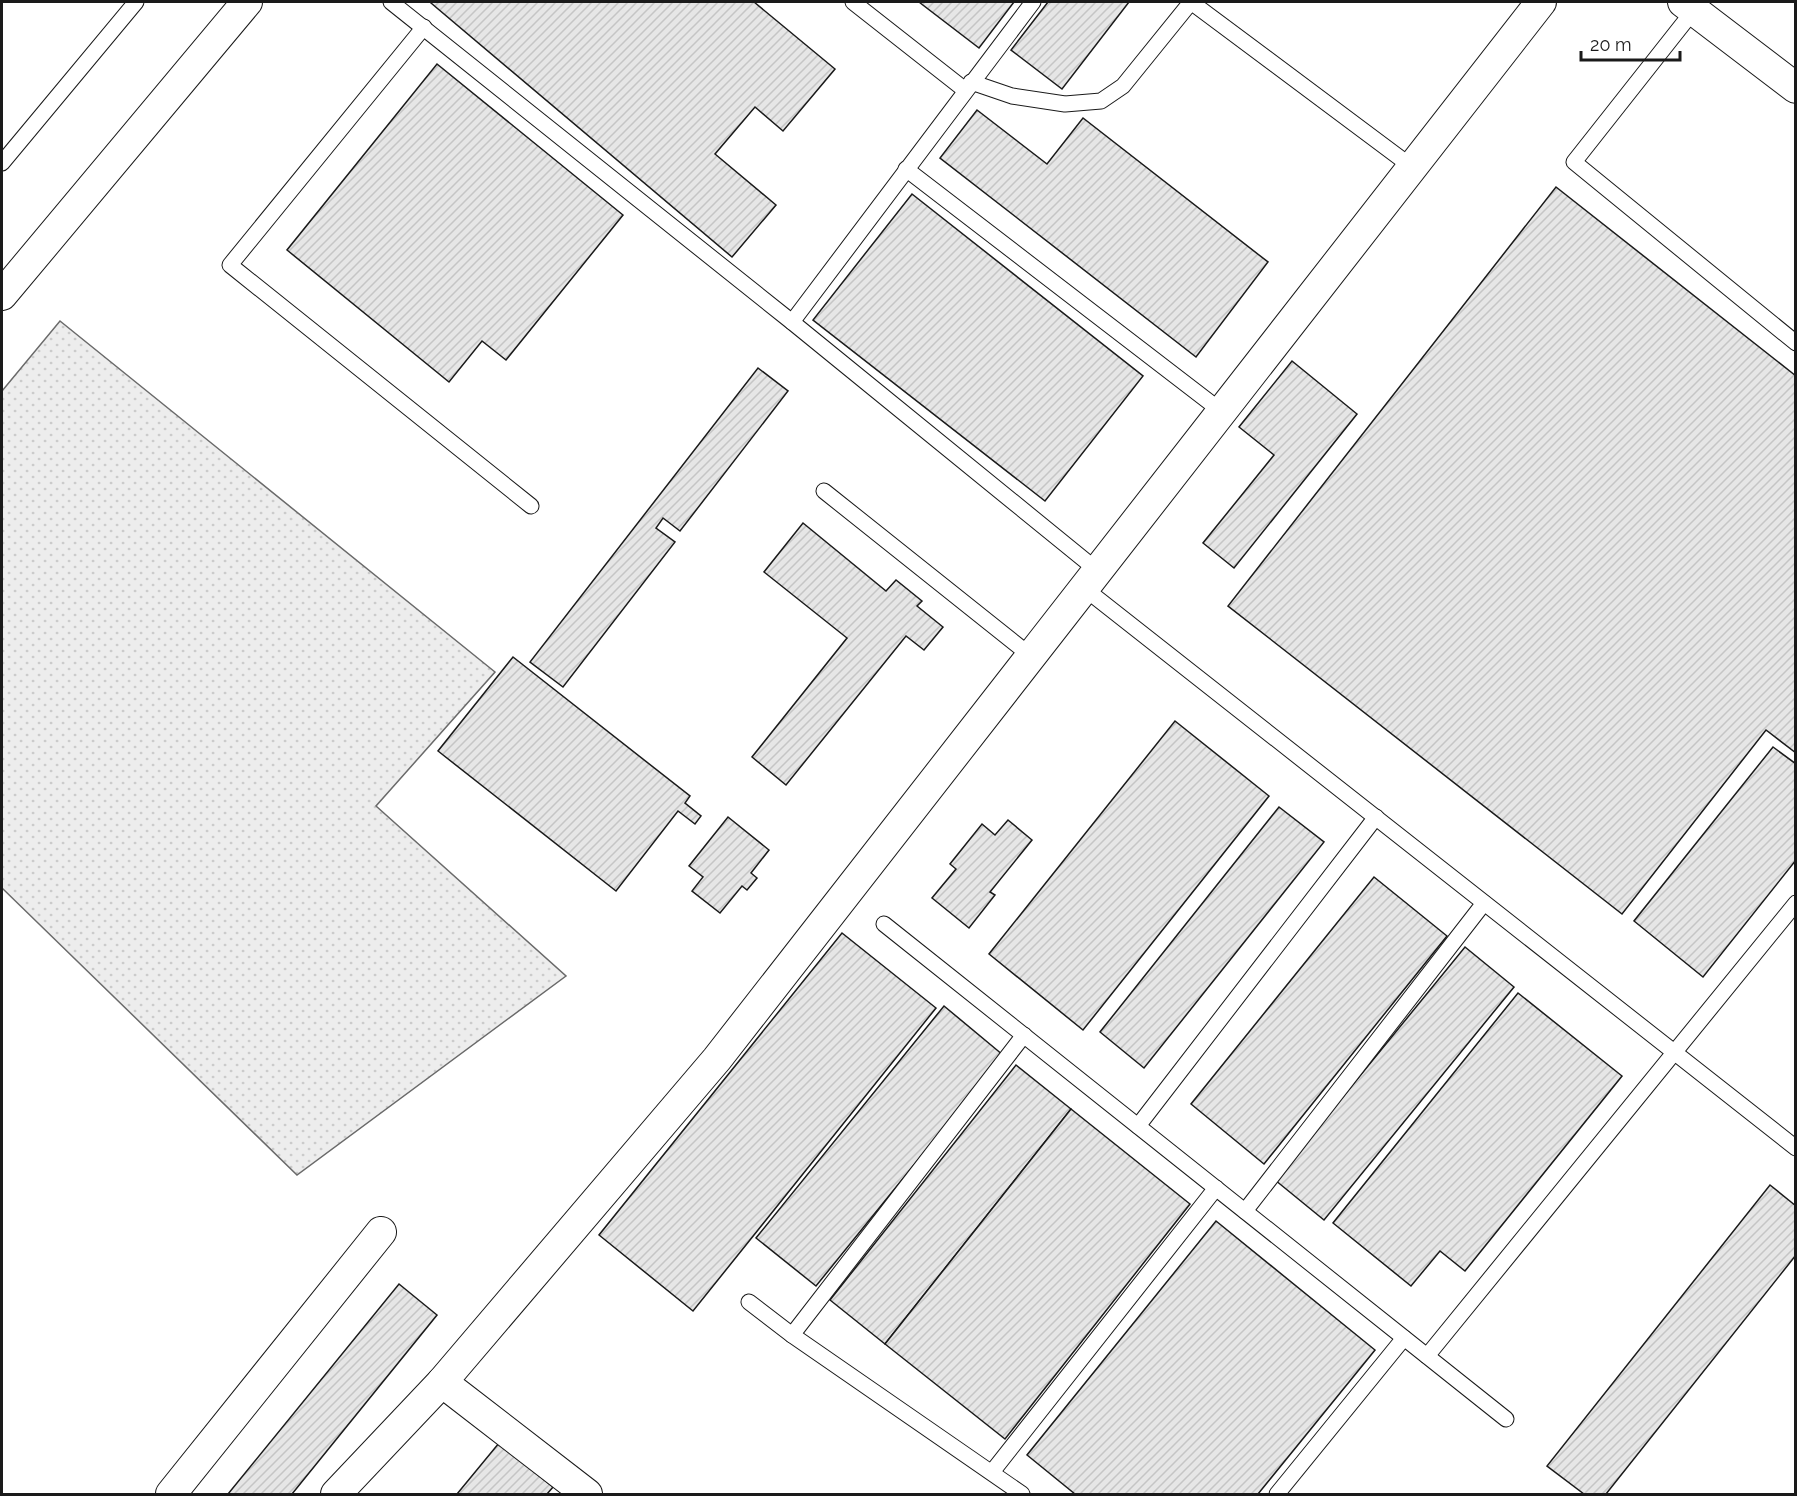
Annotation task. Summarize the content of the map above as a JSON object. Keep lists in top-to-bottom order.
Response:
{
  "scale_bar": "20 m"
}
